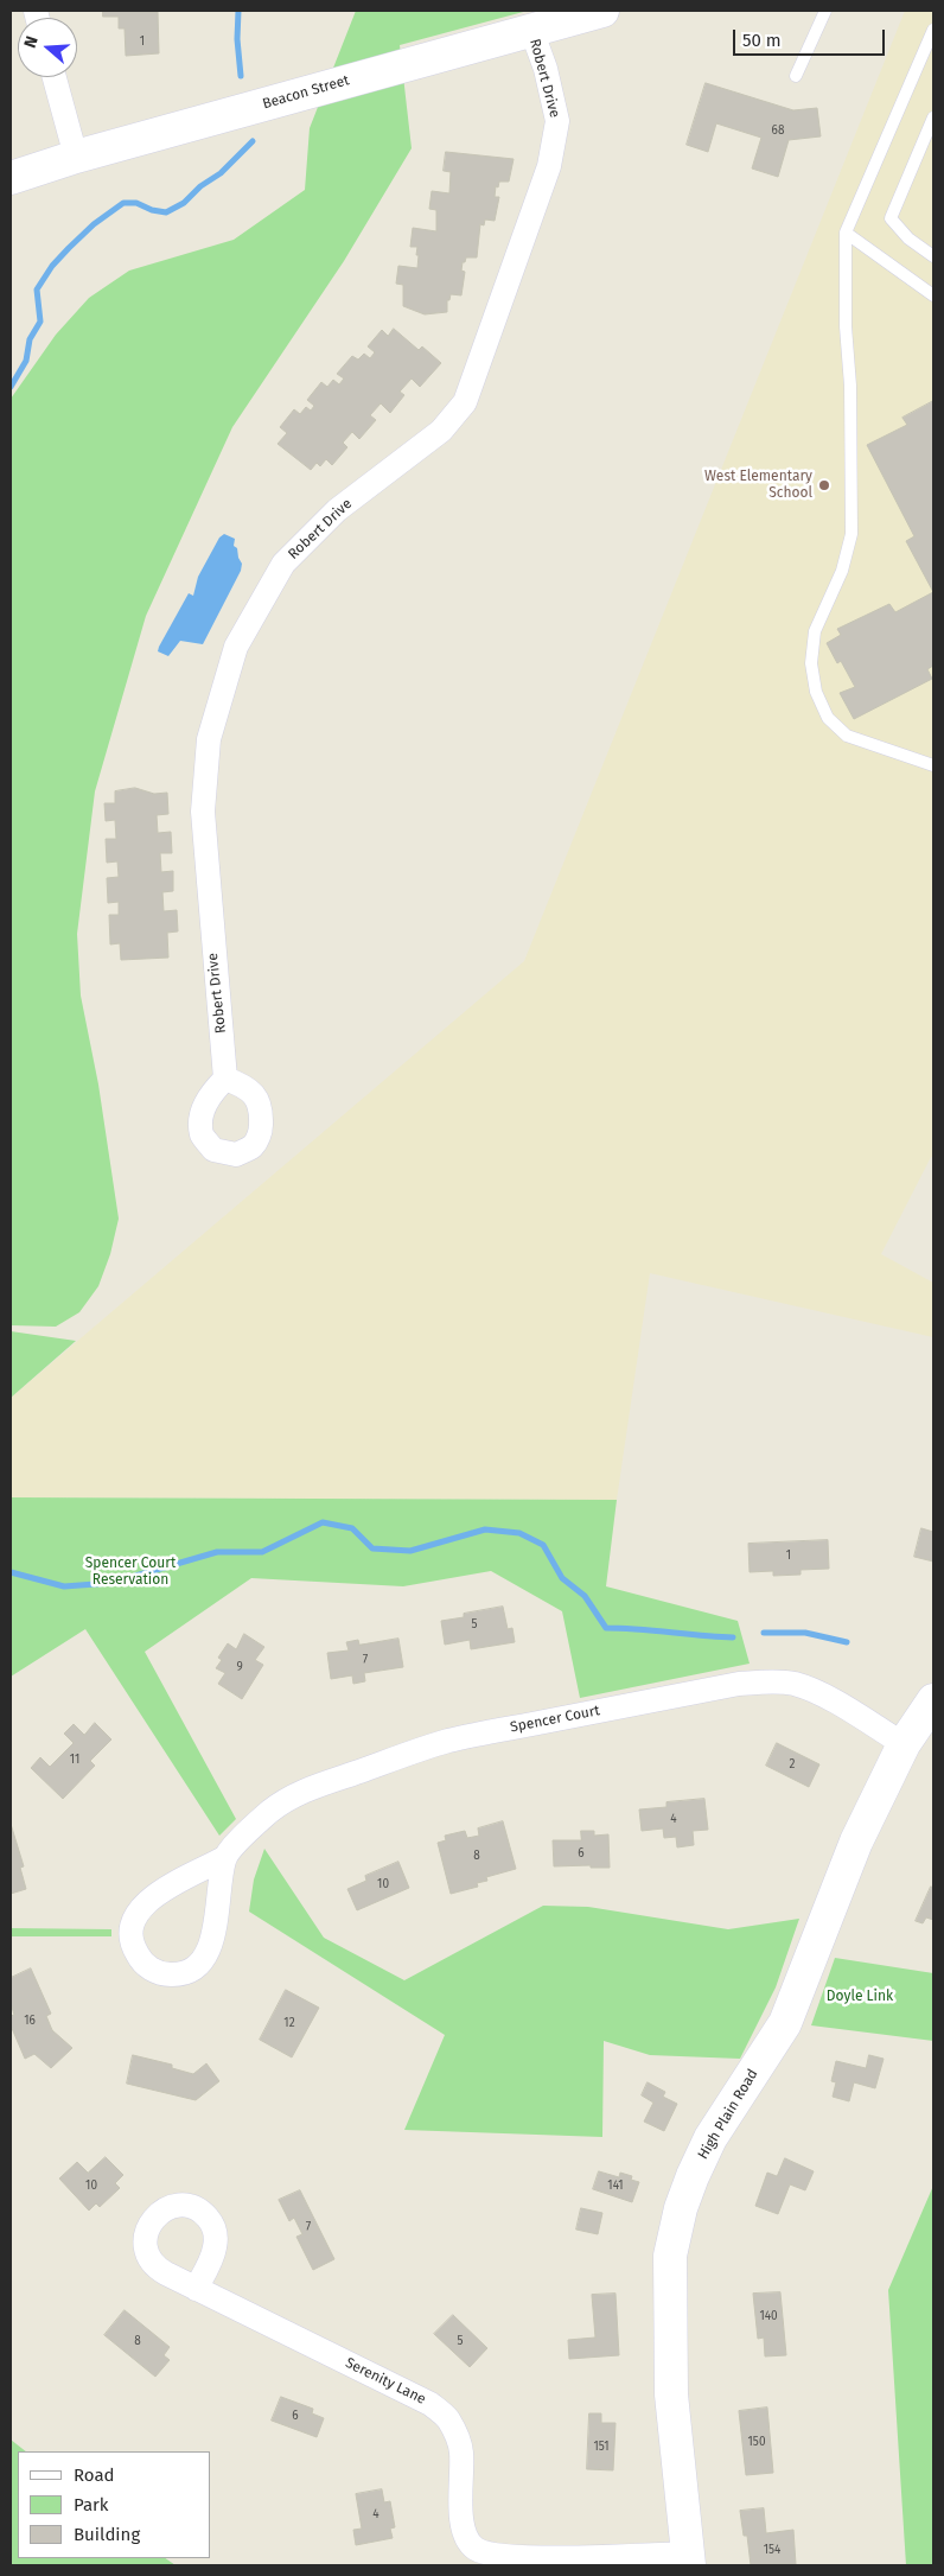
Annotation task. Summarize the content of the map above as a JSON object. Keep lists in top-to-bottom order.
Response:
{
  "streets": {
    "street": [
      "Robert Drive",
      "Beacon Street",
      "Spencer Court",
      "High Plain Road",
      "Serenity Lane"
    ]
  },
  "crossings": [
    ["Robert Drive", "Beacon Street"],
    ["Spencer Court", "High Plain Road"],
    ["High Plain Road", "Serenity Lane"]
  ],
  "parks": ["Spencer Court Reservation", "Doyle Link"],
  "places": ["West Elementary School"],
  "house_numbers": [
    "1",
    "68",
    "1",
    "5",
    "7",
    "9",
    "11",
    "2",
    "4",
    "6",
    "8",
    "10",
    "16",
    "12",
    "10",
    "141",
    "7",
    "140",
    "8",
    "5",
    "6",
    "150",
    "151",
    "4",
    "154"
  ],
  "legend": ["Road", "Park", "Building"],
  "scale_bar": "50 m",
  "north": "left"
}
